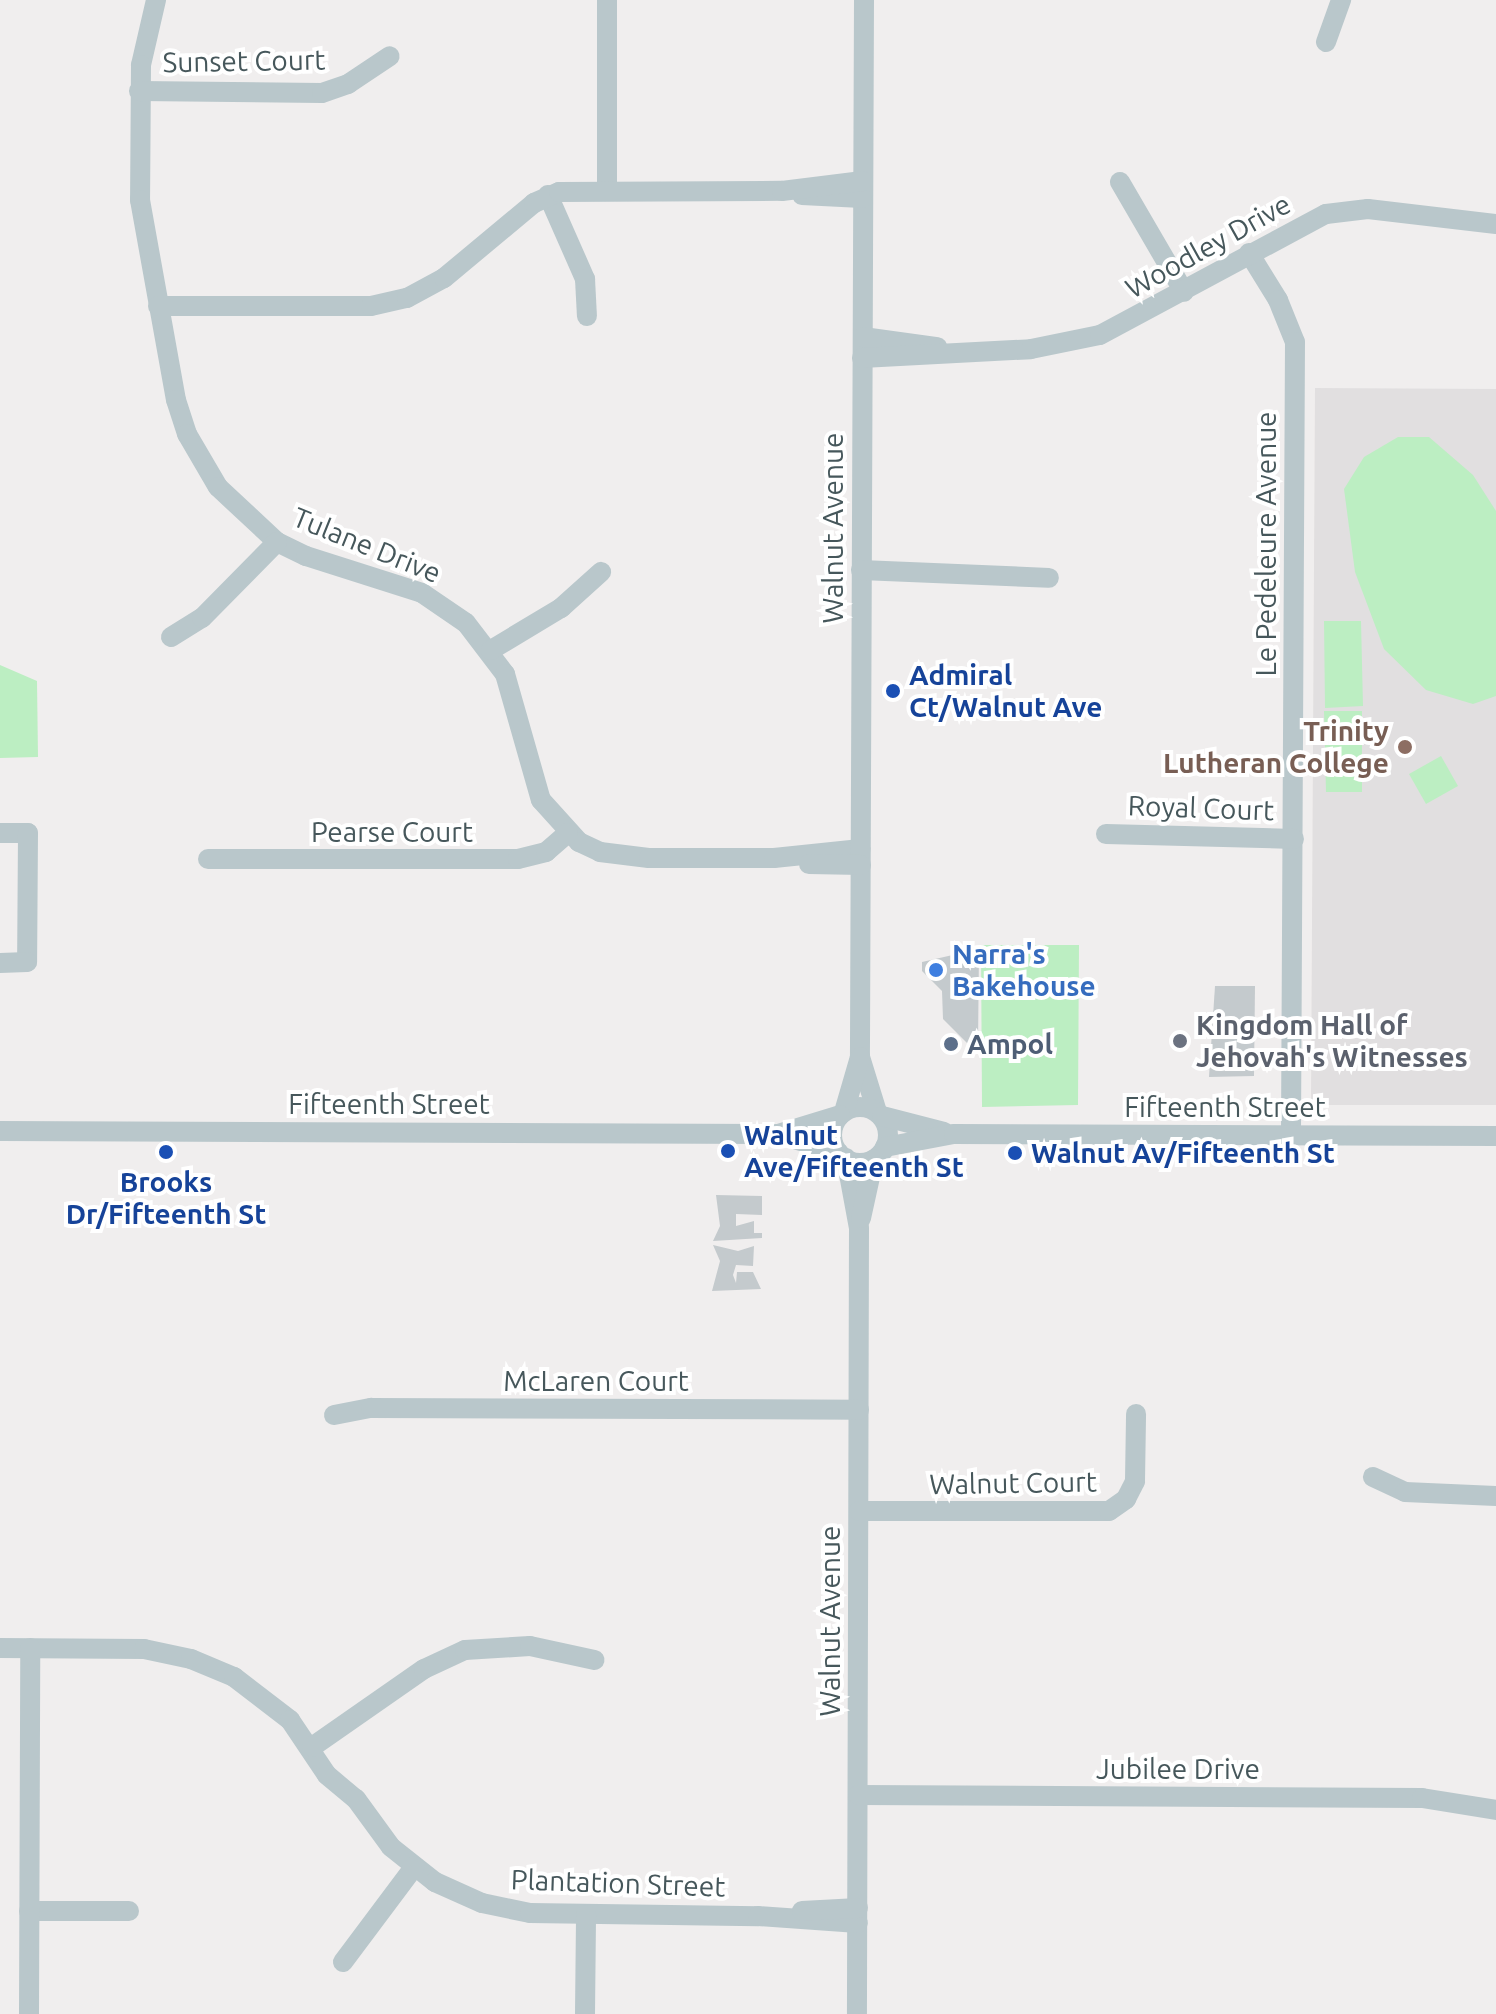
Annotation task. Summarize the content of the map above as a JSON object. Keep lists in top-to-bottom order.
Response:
{
  "streets": {
    "street": [
      "Sunset Court",
      "Woodley Drive",
      "Walnut Avenue",
      "Le Pedeleure Avenue",
      "Tulane Drive",
      "Royal Court",
      "Pearse Court",
      "Fifteenth Street",
      "McLaren Court",
      "Walnut Court",
      "Jubilee Drive",
      "Plantation Street"
    ]
  },
  "crossings": [
    ["Sunset Court", "Tulane Drive"],
    ["Woodley Drive", "Walnut Avenue"],
    ["Woodley Drive", "Le Pedeleure Avenue"],
    ["Walnut Avenue", "Tulane Drive"],
    ["Walnut Avenue", "Fifteenth Street"],
    ["Walnut Avenue", "McLaren Court"],
    ["Walnut Avenue", "Walnut Court"],
    ["Walnut Avenue", "Jubilee Drive"],
    ["Walnut Avenue", "Plantation Street"],
    ["Le Pedeleure Avenue", "Royal Court"],
    ["Le Pedeleure Avenue", "Fifteenth Street"],
    ["Tulane Drive", "Pearse Court"]
  ],
  "places": [
    "Admiral Ct/Walnut Ave",
    "Trinity Lutheran College",
    "Narra's Bakehouse",
    "Kingdom Hall of Jehovah's Witnesses",
    "Ampol",
    "Walnut Ave/Fifteenth St",
    "Brooks Dr/Fifteenth St",
    "Walnut Av/Fifteenth St"
  ]
}
